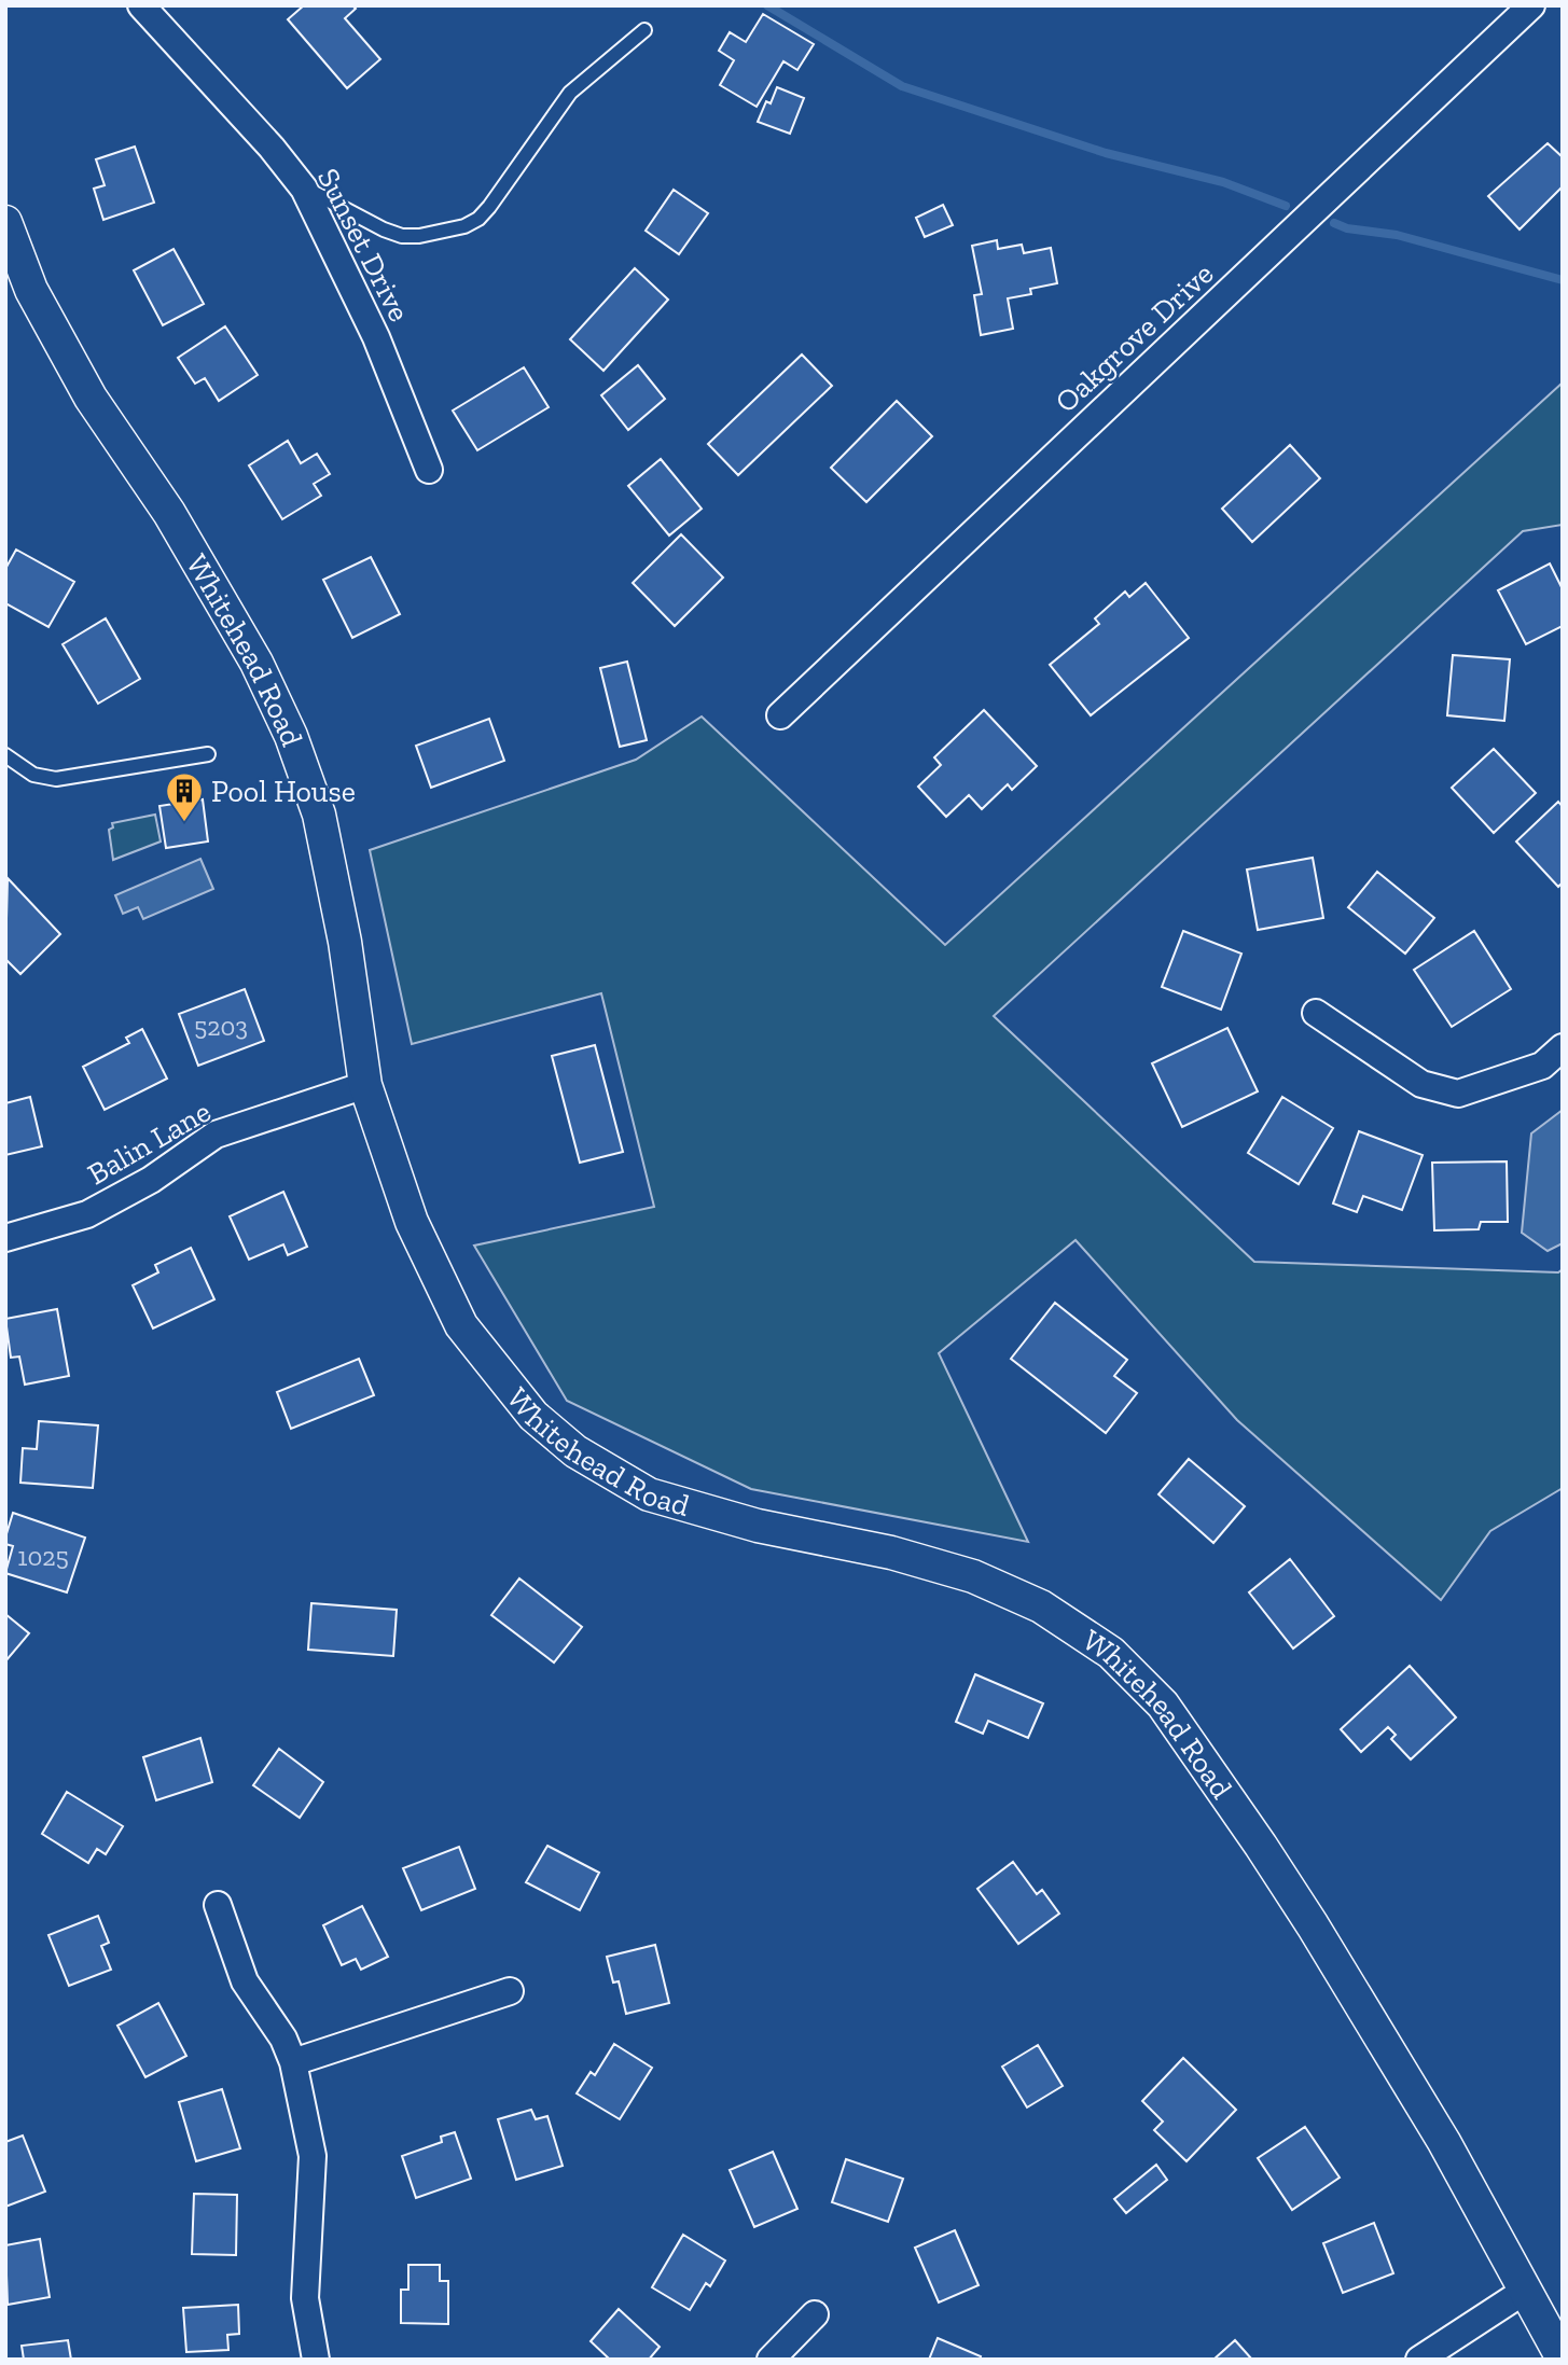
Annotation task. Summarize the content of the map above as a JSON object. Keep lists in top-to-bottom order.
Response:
{
  "streets": {
    "street": [
      "Sunset Drive",
      "Oakgrove Drive",
      "Whitehead Road",
      "Balin Lane"
    ]
  },
  "crossings": [
    ["Whitehead Road", "Balin Lane"]
  ],
  "places": {
    "building": ["Pool House"]
  },
  "house_numbers": ["5203", "1025"]
}
